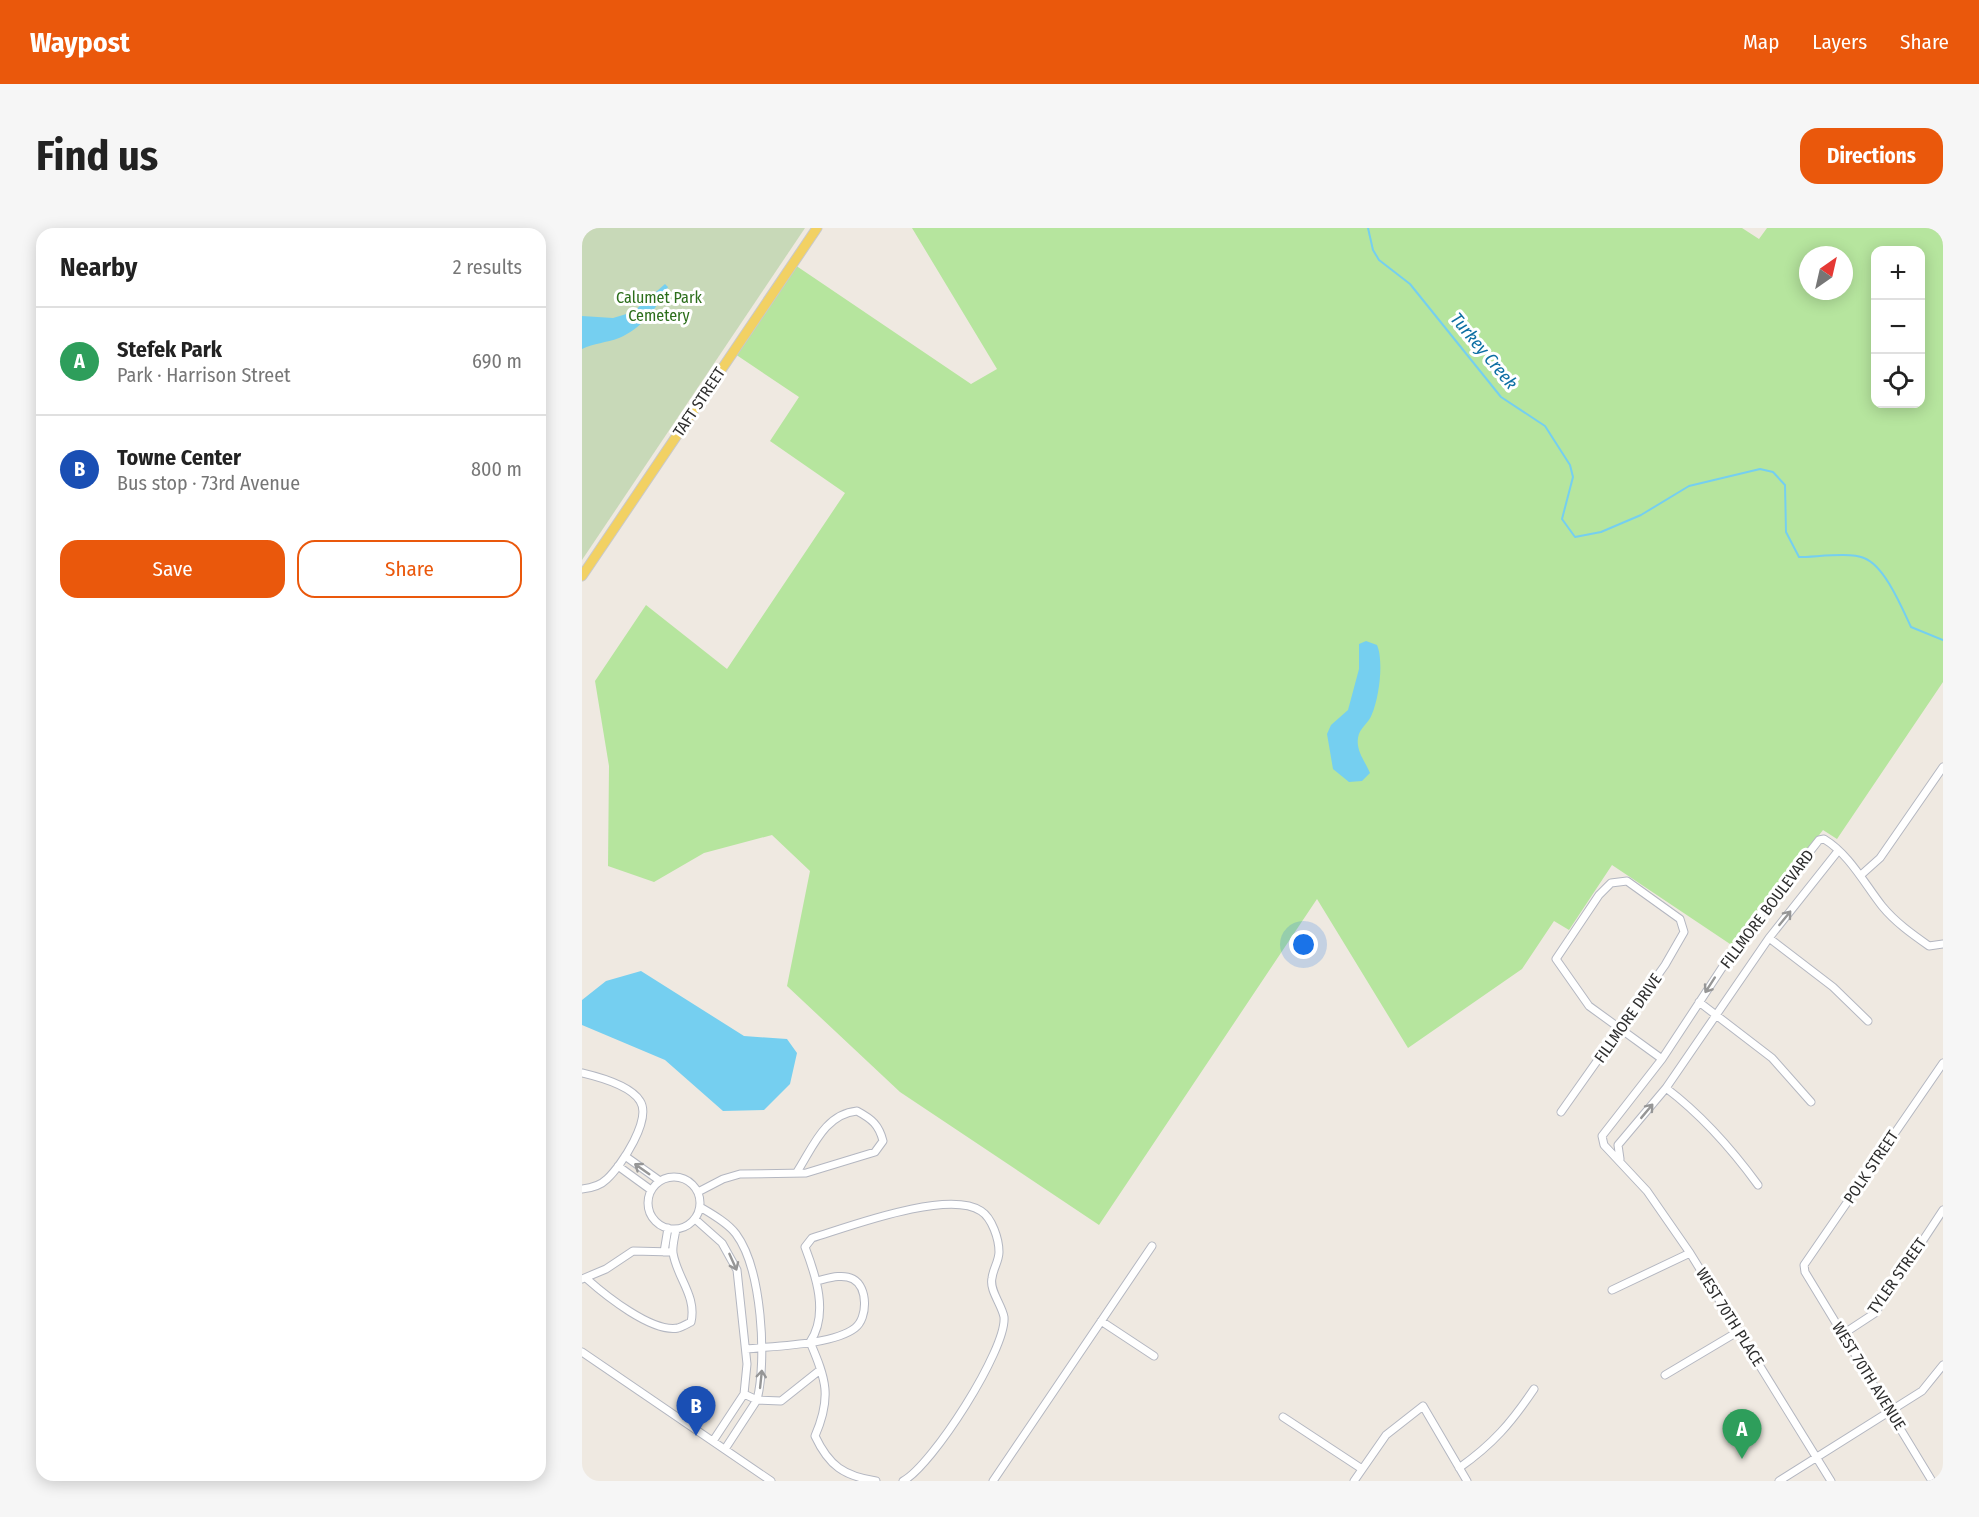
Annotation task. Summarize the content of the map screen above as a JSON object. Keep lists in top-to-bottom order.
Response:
{
  "streets": {
    "main road": ["TAFT STREET"],
    "street": [
      "FILLMORE BOULEVARD",
      "FILLMORE DRIVE",
      "POLK STREET",
      "TYLER STREET",
      "WEST 70TH PLACE",
      "WEST 70TH AVENUE"
    ]
  },
  "crossings": [
    ["FILLMORE BOULEVARD", "WEST 70TH PLACE"],
    ["POLK STREET", "WEST 70TH AVENUE"],
    ["TYLER STREET", "WEST 70TH AVENUE"]
  ],
  "water": ["Turkey Creek"],
  "parks": ["Calumet Park Cemetery"],
  "north": "top right",
  "page": {
    "header": "Waypost",
    "nav": ["Map", "Layers", "Share"],
    "buttons": [
      "Directions",
      ["Save", "Share"]
    ],
    "title": "Find us",
    "heading": ["Nearby", "2 results"],
    "map_buttons": ["+", "−"],
    "list": [
      {
        "mark": "A",
        "name": "Stefek Park",
        "note": "Park · Harrison Street",
        "value": "690 m"
      },
      {
        "mark": "B",
        "name": "Towne Center",
        "note": "Bus stop · 73rd Avenue",
        "value": "800 m"
      }
    ],
    "pins": ["B", "A"]
  }
}
